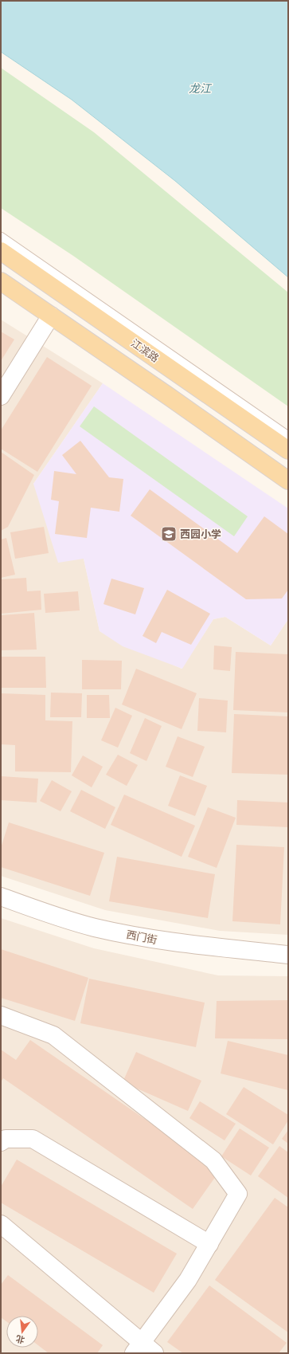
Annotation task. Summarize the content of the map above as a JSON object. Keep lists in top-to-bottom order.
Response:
{
  "streets": {
    "main road": ["江滨路"],
    "street": ["西门街"]
  },
  "water": ["龙江"],
  "places": {
    "school or university": ["西园小学"]
  },
  "north": "bottom"
}
